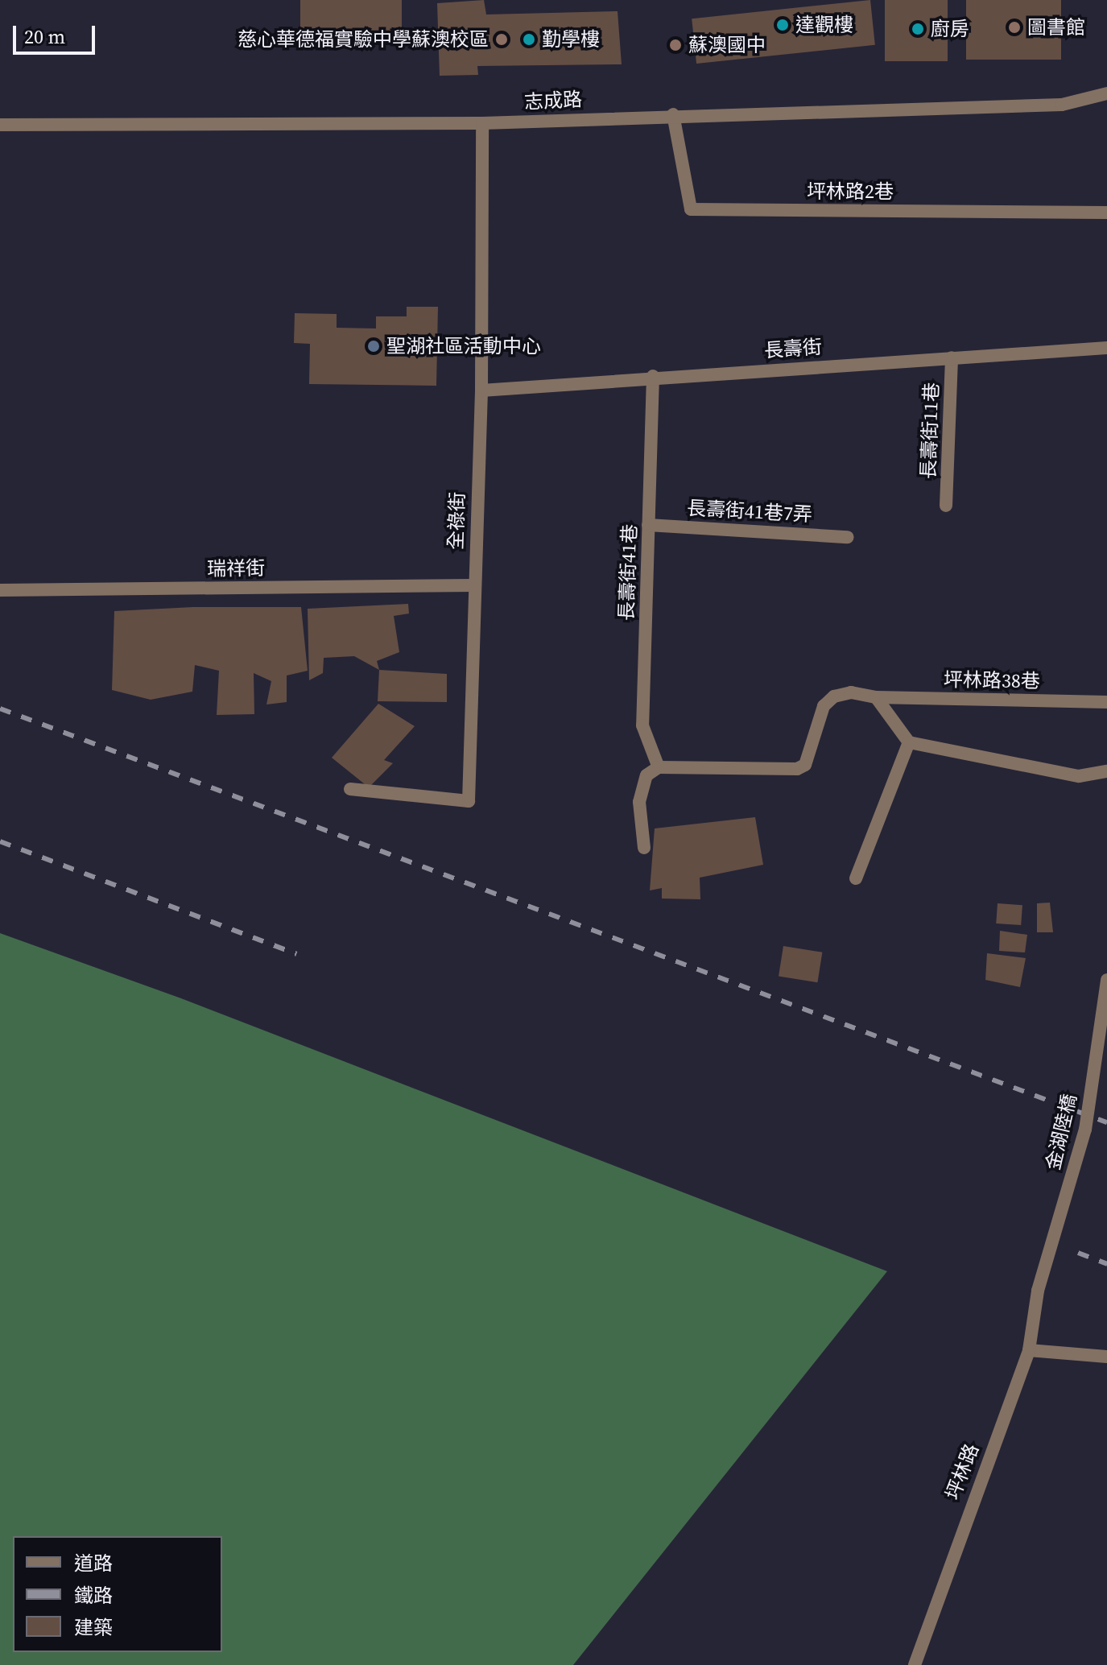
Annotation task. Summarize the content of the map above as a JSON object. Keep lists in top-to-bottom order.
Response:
{
  "streets": {
    "street": [
      "志成路",
      "坪林路2巷",
      "長壽街",
      "長壽街11巷",
      "長壽街41巷7弄",
      "全祿街",
      "瑞祥街",
      "長壽街41巷",
      "坪林路38巷",
      "金湖陸橋",
      "坪林路"
    ]
  },
  "crossings": [
    ["志成路", "坪林路2巷"],
    ["志成路", "全祿街"],
    ["長壽街", "長壽街11巷"],
    ["長壽街", "全祿街"],
    ["長壽街", "長壽街41巷"],
    ["長壽街41巷7弄", "長壽街41巷"],
    ["全祿街", "瑞祥街"],
    ["長壽街41巷", "坪林路38巷"],
    ["金湖陸橋", "坪林路"]
  ],
  "places": [
    "達觀樓",
    "圖書館",
    "廚房",
    "慈心華德福實驗中學蘇澳校區",
    "勤學樓",
    "蘇澳國中",
    "聖湖社區活動中心"
  ],
  "legend": ["道路", "鐵路", "建築"],
  "scale_bar": "20 m"
}
